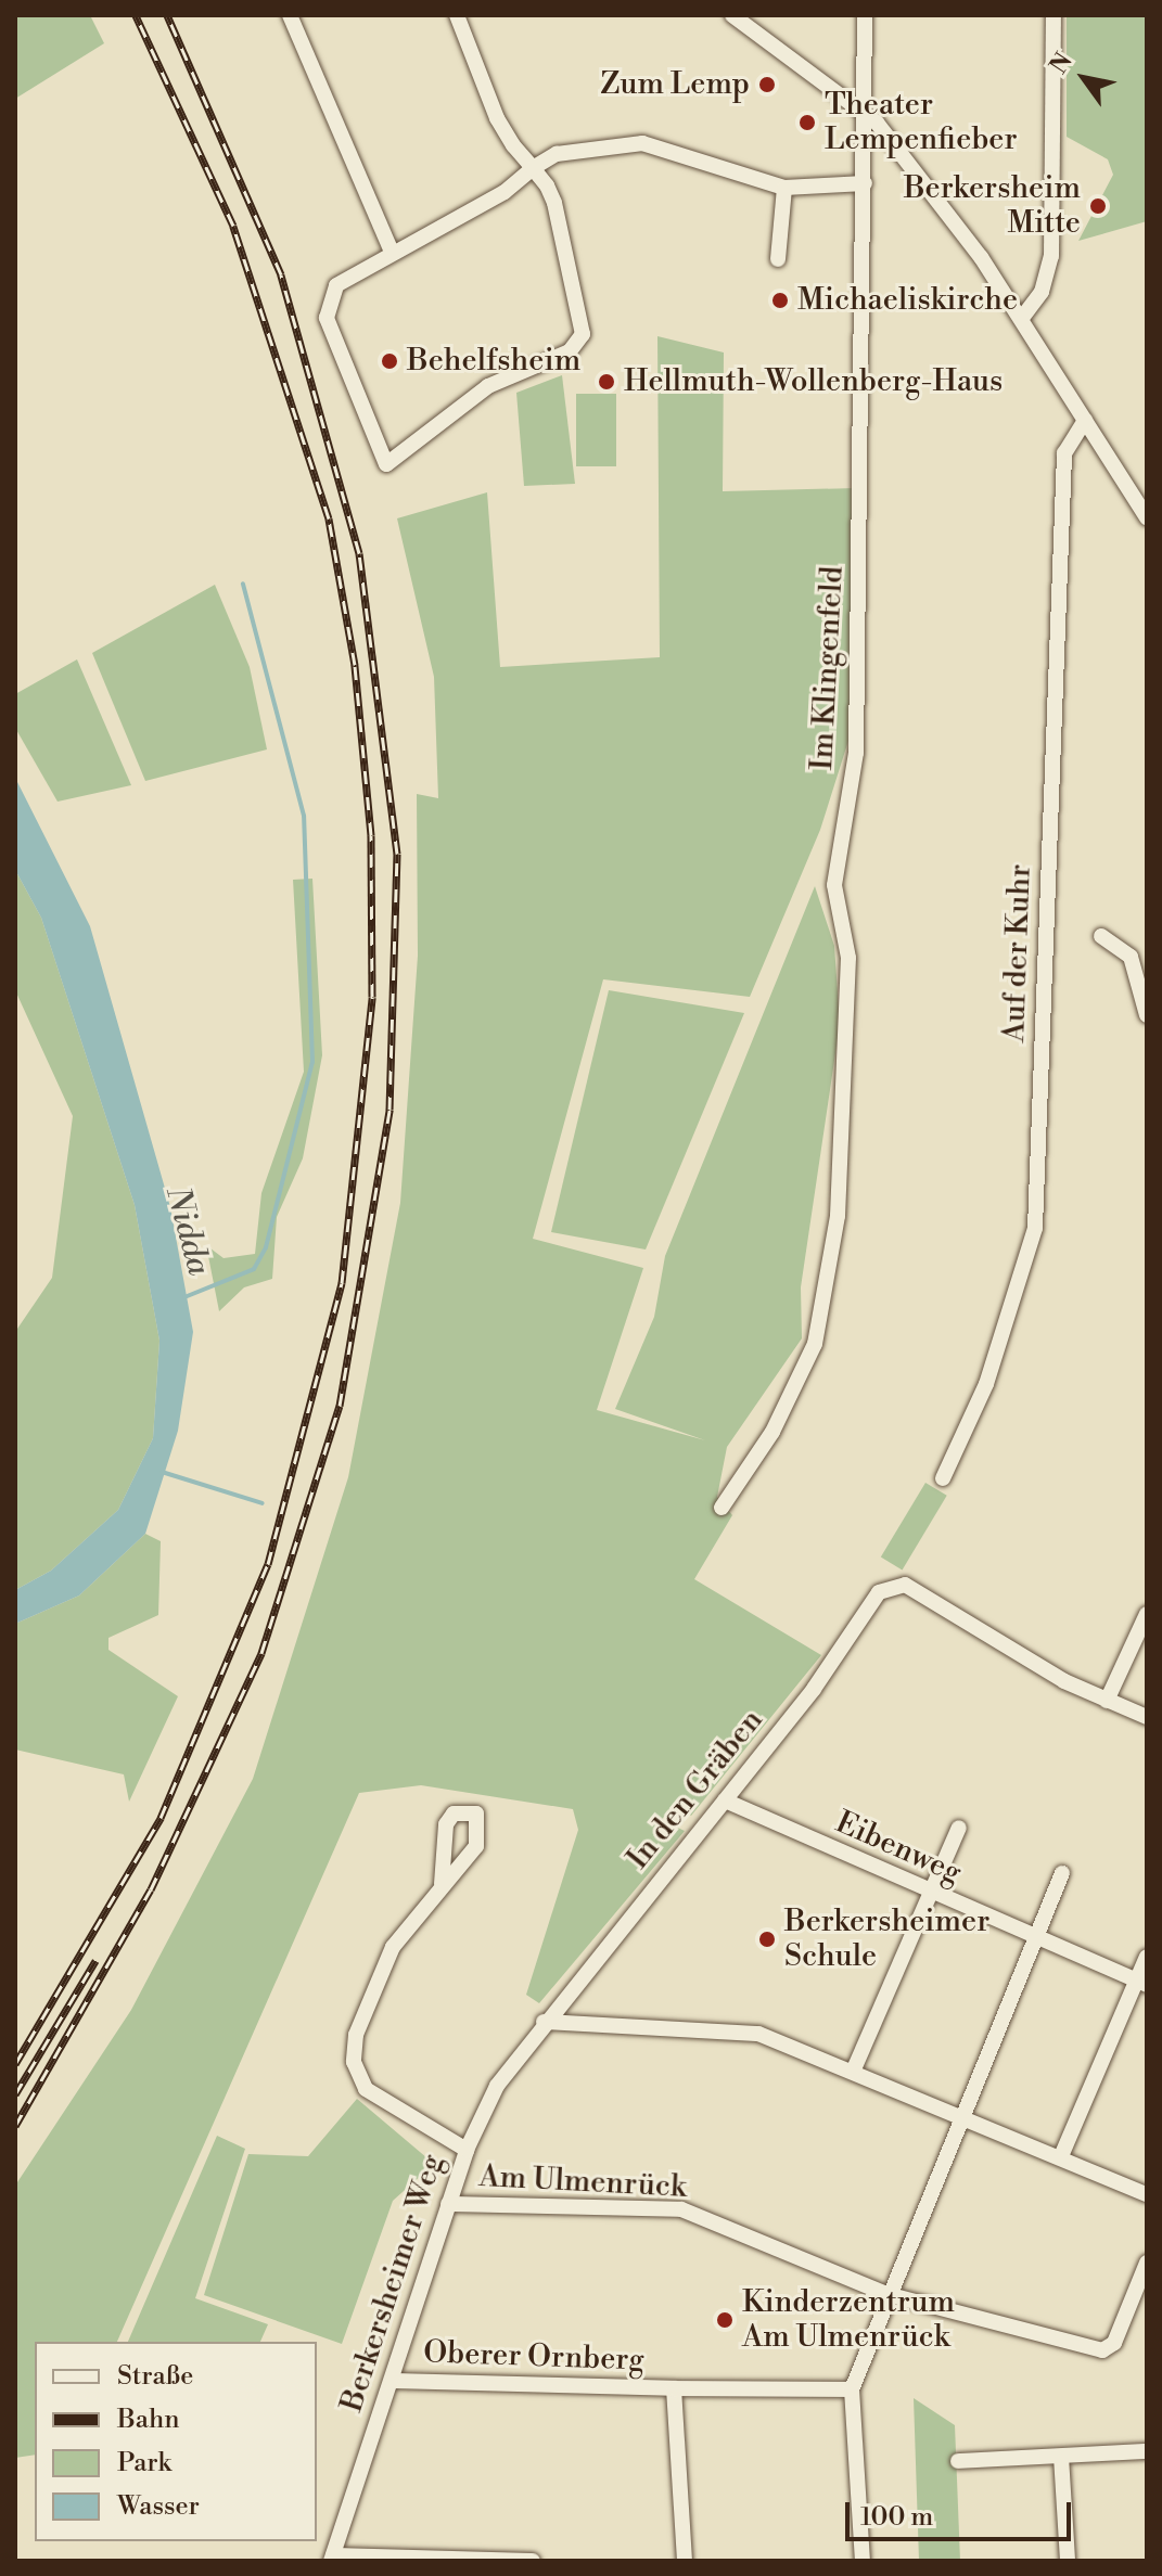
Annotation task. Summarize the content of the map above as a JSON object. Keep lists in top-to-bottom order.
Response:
{
  "streets": {
    "street": [
      "Im Klingenfeld",
      "Auf der Kuhr",
      "In den Gräben",
      "Eibenweg",
      "Am Ulmenrück",
      "Berkersheimer Weg",
      "Oberer Ornberg"
    ]
  },
  "crossings": [
    ["In den Gräben", "Eibenweg"],
    ["In den Gräben", "Berkersheimer Weg"],
    ["Am Ulmenrück", "Berkersheimer Weg"],
    ["Berkersheimer Weg", "Oberer Ornberg"]
  ],
  "water": ["Nidda"],
  "places": [
    "Zum Lemp",
    "Theater Lempenfieber",
    "Berkersheim Mitte",
    "Michaeliskirche",
    "Behelfsheim",
    "Hellmuth-Wollenberg-Haus",
    "Berkersheimer Schule",
    "Kinderzentrum Am Ulmenrück"
  ],
  "legend": [
    "Straße",
    "Bahn",
    "Park",
    "Wasser"
  ],
  "scale_bar": "100 m",
  "north": "top left"
}
